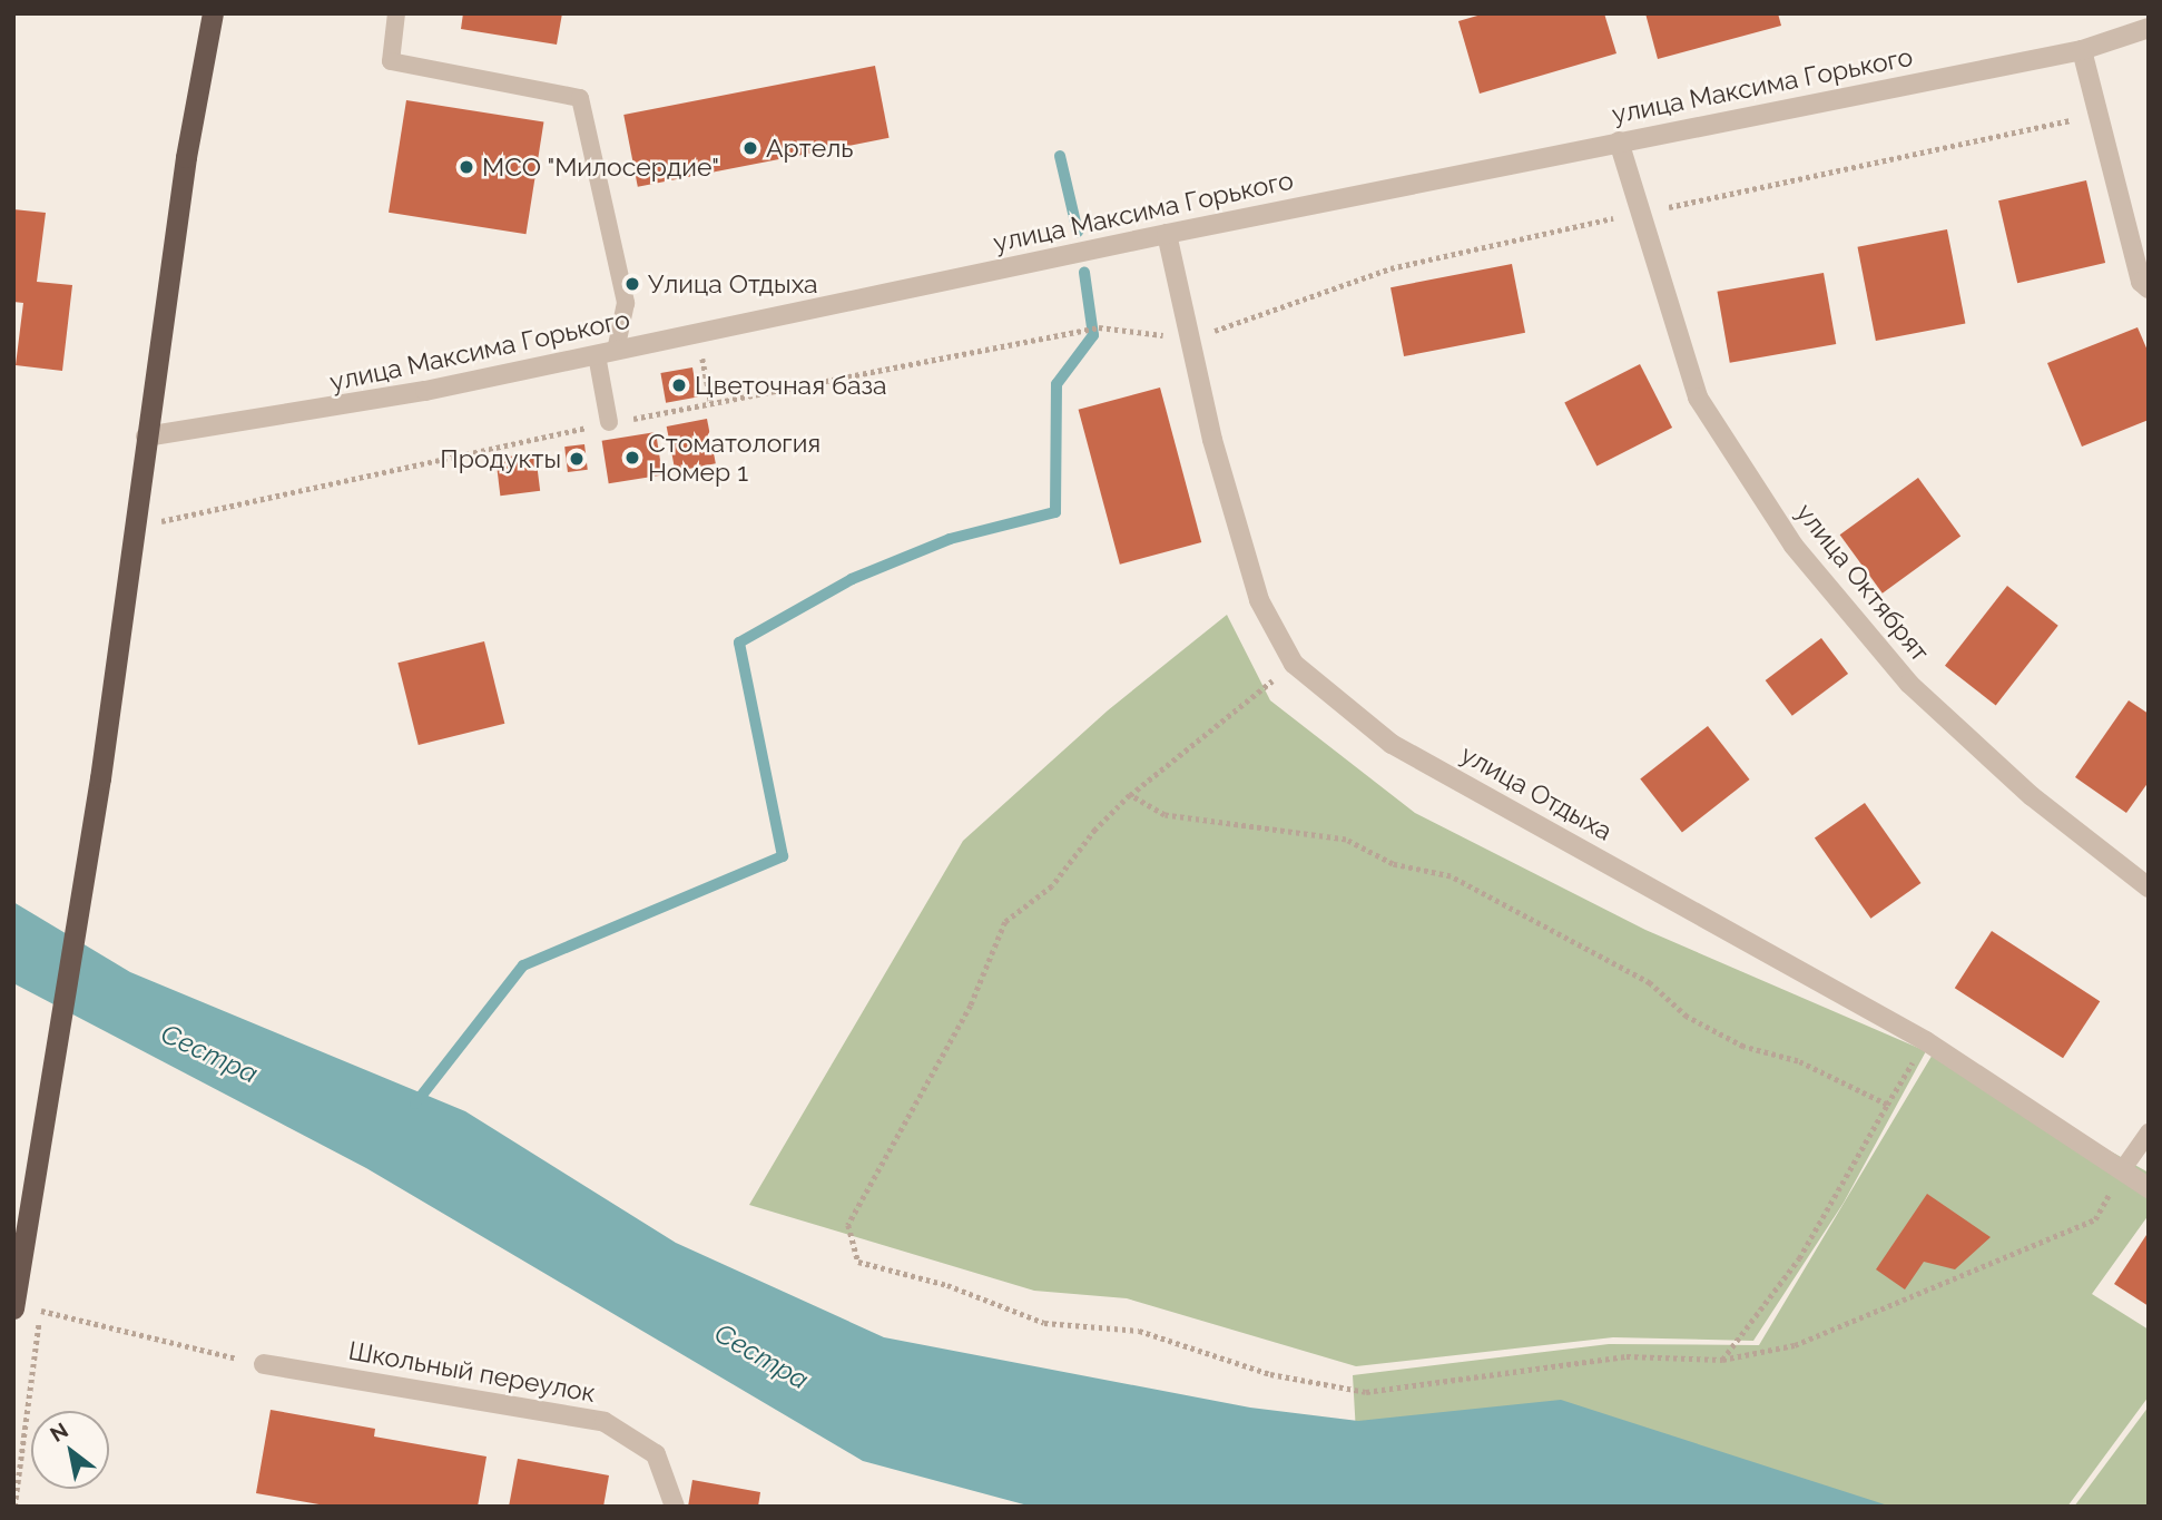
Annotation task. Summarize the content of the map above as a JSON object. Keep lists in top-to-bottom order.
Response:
{
  "streets": {
    "street": [
      "улица Максима Горького",
      "улица Октябрят",
      "улица Отдыха",
      "Школьный переулок"
    ]
  },
  "crossings": [
    ["улица Максима Горького", "улица Октябрят"],
    ["улица Максима Горького", "улица Отдыха"]
  ],
  "water": ["Сестра"],
  "places": [
    "Артель",
    "МСО \"Милосердие\"",
    "Улица Отдыха",
    "Цветочная база",
    "Стоматология Номер 1",
    "Продукты"
  ],
  "north": "top left"
}
